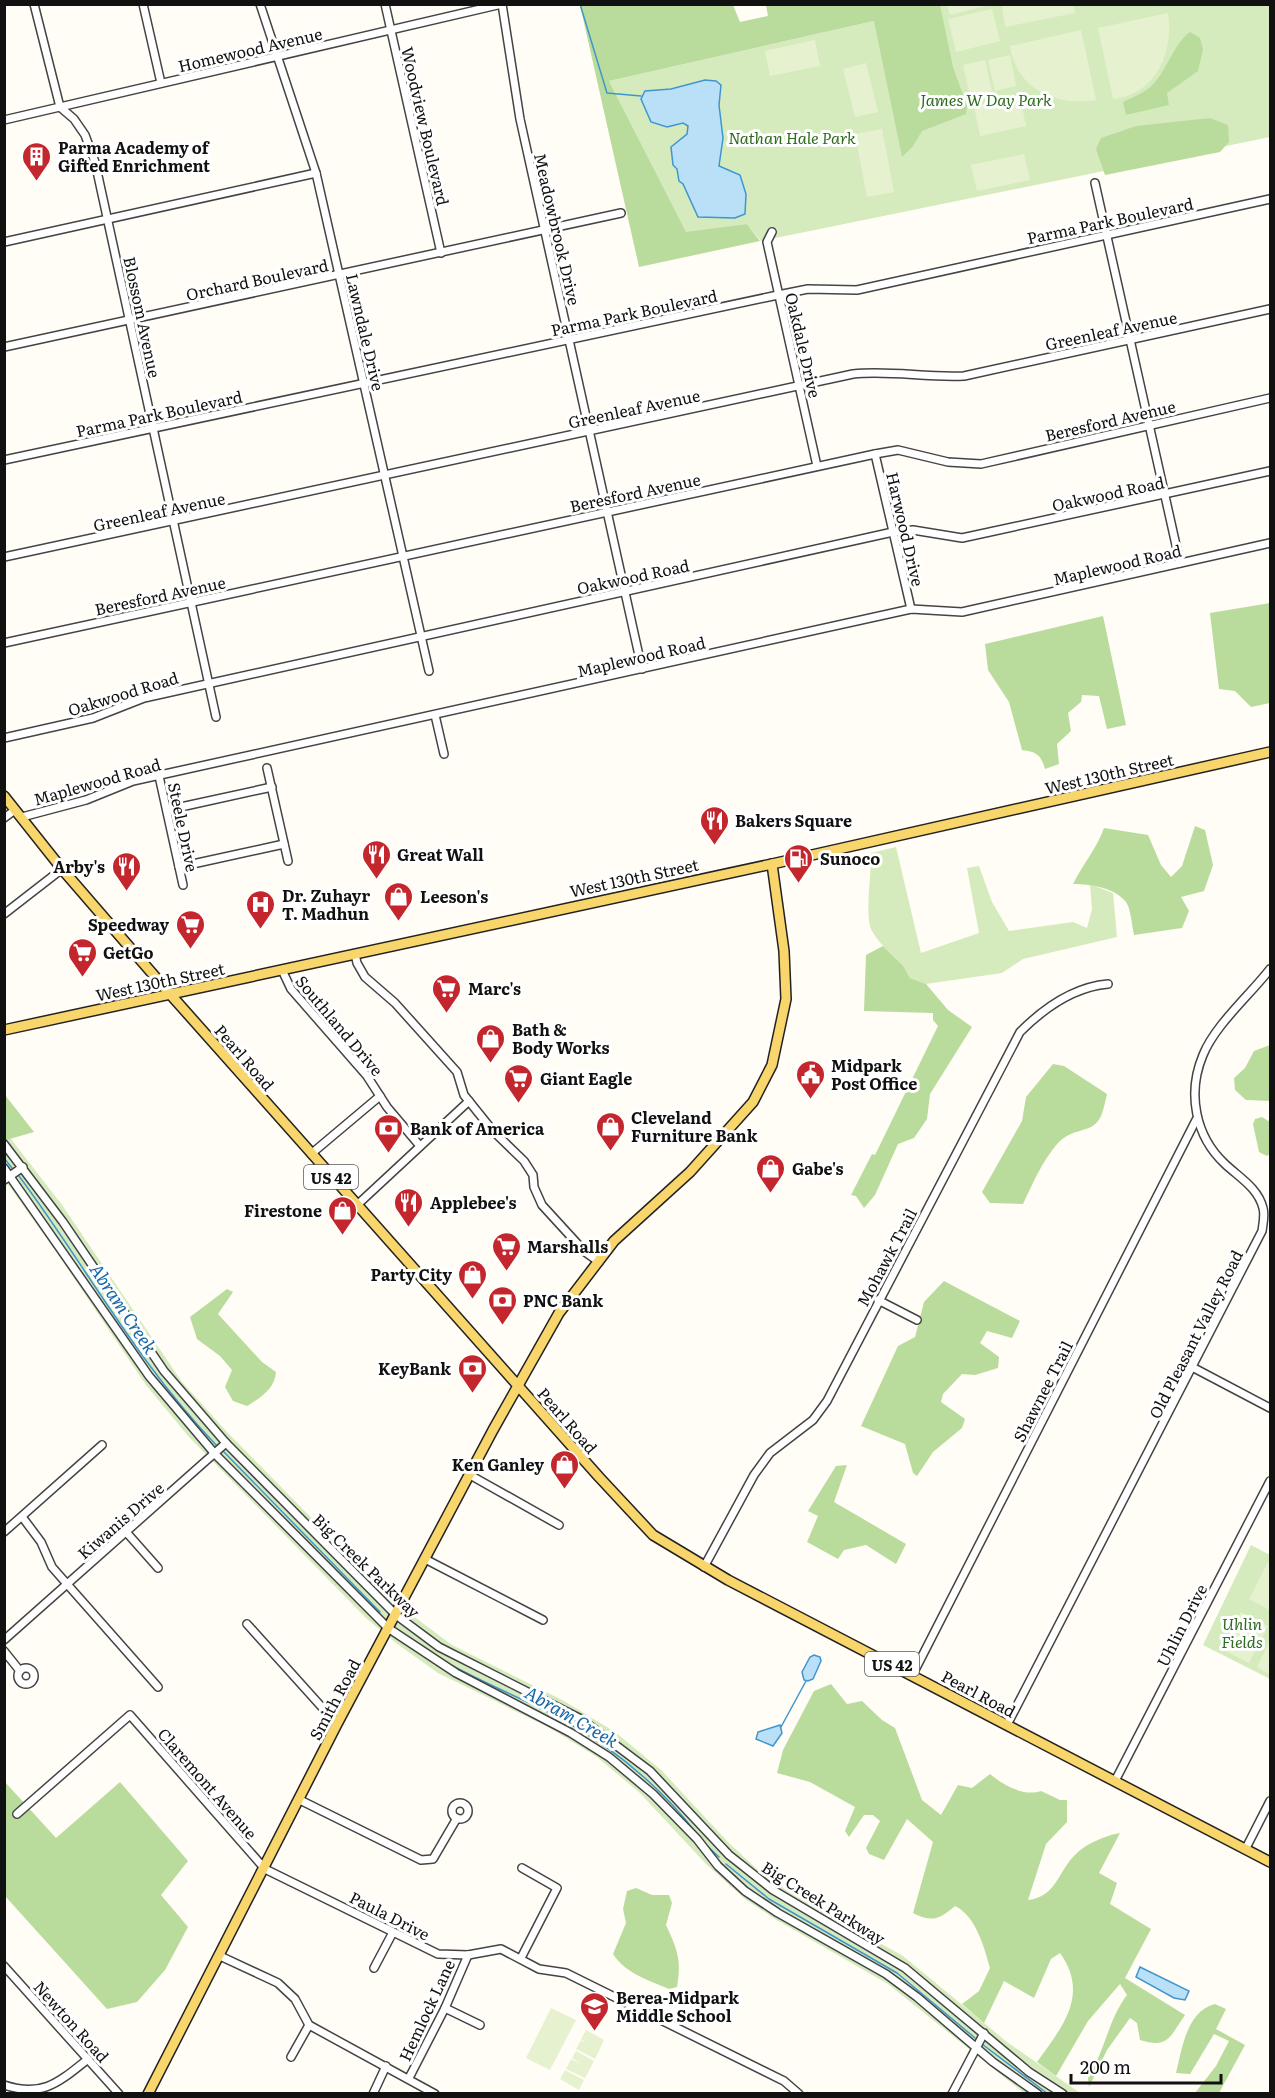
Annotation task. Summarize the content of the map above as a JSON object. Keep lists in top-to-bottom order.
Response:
{
  "streets": {
    "main road": [
      "West 130th Street",
      "Pearl Road",
      "US 42",
      "Smith Road"
    ],
    "street": [
      "Homewood Avenue",
      "Woodview Boulevard",
      "Parma Park Boulevard",
      "Meadowbrook Drive",
      "Orchard Boulevard",
      "Blossom Avenue",
      "Greenleaf Avenue",
      "Lawndale Drive",
      "Oakdale Drive",
      "Beresford Avenue",
      "Oakwood Road",
      "Harwood Drive",
      "Maplewood Road",
      "Steele Drive",
      "Southland Drive",
      "Mohawk Trail",
      "Old Pleasant Valley Road",
      "Shawnee Trail",
      "Kiwanis Drive",
      "Big Creek Parkway",
      "Uhlin Drive",
      "Claremont Avenue",
      "Paula Drive",
      "Hemlock Lane",
      "Newton Road"
    ]
  },
  "crossings": [
    ["Homewood Avenue", "Woodview Boulevard"],
    ["Homewood Avenue", "Meadowbrook Drive"],
    ["Homewood Avenue", "Blossom Avenue"],
    ["Homewood Avenue", "Lawndale Drive"],
    ["Woodview Boulevard", "Orchard Boulevard"],
    ["Parma Park Boulevard", "Meadowbrook Drive"],
    ["Parma Park Boulevard", "Blossom Avenue"],
    ["Parma Park Boulevard", "Lawndale Drive"],
    ["Parma Park Boulevard", "Oakdale Drive"],
    ["Meadowbrook Drive", "Orchard Boulevard"],
    ["Meadowbrook Drive", "Greenleaf Avenue"],
    ["Meadowbrook Drive", "Beresford Avenue"],
    ["Meadowbrook Drive", "Oakwood Road"],
    ["Meadowbrook Drive", "Maplewood Road"],
    ["Orchard Boulevard", "Blossom Avenue"],
    ["Orchard Boulevard", "Lawndale Drive"],
    ["Blossom Avenue", "Greenleaf Avenue"],
    ["Blossom Avenue", "Beresford Avenue"],
    ["Blossom Avenue", "Oakwood Road"],
    ["Greenleaf Avenue", "Lawndale Drive"],
    ["Greenleaf Avenue", "Oakdale Drive"],
    ["Lawndale Drive", "Beresford Avenue"],
    ["Lawndale Drive", "Oakwood Road"],
    ["Oakdale Drive", "Beresford Avenue"],
    ["Beresford Avenue", "Harwood Drive"],
    ["Oakwood Road", "Harwood Drive"],
    ["Harwood Drive", "Maplewood Road"],
    ["Maplewood Road", "Steele Drive"],
    ["Maplewood Road", "Pearl Road"],
    ["West 130th Street", "Southland Drive"],
    ["West 130th Street", "Pearl Road"],
    ["West 130th Street", "Smith Road"],
    ["Southland Drive", "Pearl Road"],
    ["Pearl Road", "Mohawk Trail"],
    ["Pearl Road", "Old Pleasant Valley Road"],
    ["Pearl Road", "Shawnee Trail"],
    ["Pearl Road", "Uhlin Drive"],
    ["Pearl Road", "Smith Road"],
    ["Old Pleasant Valley Road", "Shawnee Trail"],
    ["Kiwanis Drive", "Big Creek Parkway"],
    ["Big Creek Parkway", "Smith Road"],
    ["Smith Road", "Claremont Avenue"],
    ["Smith Road", "Paula Drive"],
    ["Claremont Avenue", "Paula Drive"],
    ["Paula Drive", "Hemlock Lane"]
  ],
  "water": ["Abram Creek"],
  "parks": ["James W Day Park", "Nathan Hale Park", "Uhlin Fields"],
  "places": {
    "building": ["Parma Academy of Gifted Enrichment"],
    "restaurant": [
      "Bakers Square",
      "Great Wall",
      "Arby's",
      "Applebee's"
    ],
    "fuel station": ["Sunoco"],
    "shop": [
      "Leeson's",
      "Bath & Body Works",
      "Cleveland Furniture Bank",
      "Gabe's",
      "Firestone",
      "Party City",
      "Ken Ganley"
    ],
    "hospital": ["Dr. Zuhayr T. Madhun"],
    "supermarket": [
      "Speedway",
      "GetGo",
      "Marc's",
      "Giant Eagle",
      "Marshalls"
    ],
    "public building": ["Midpark Post Office"],
    "bank": ["Bank of America", "PNC Bank", "KeyBank"],
    "school or university": ["Berea-Midpark Middle School"]
  },
  "scale_bar": "200 m"
}
